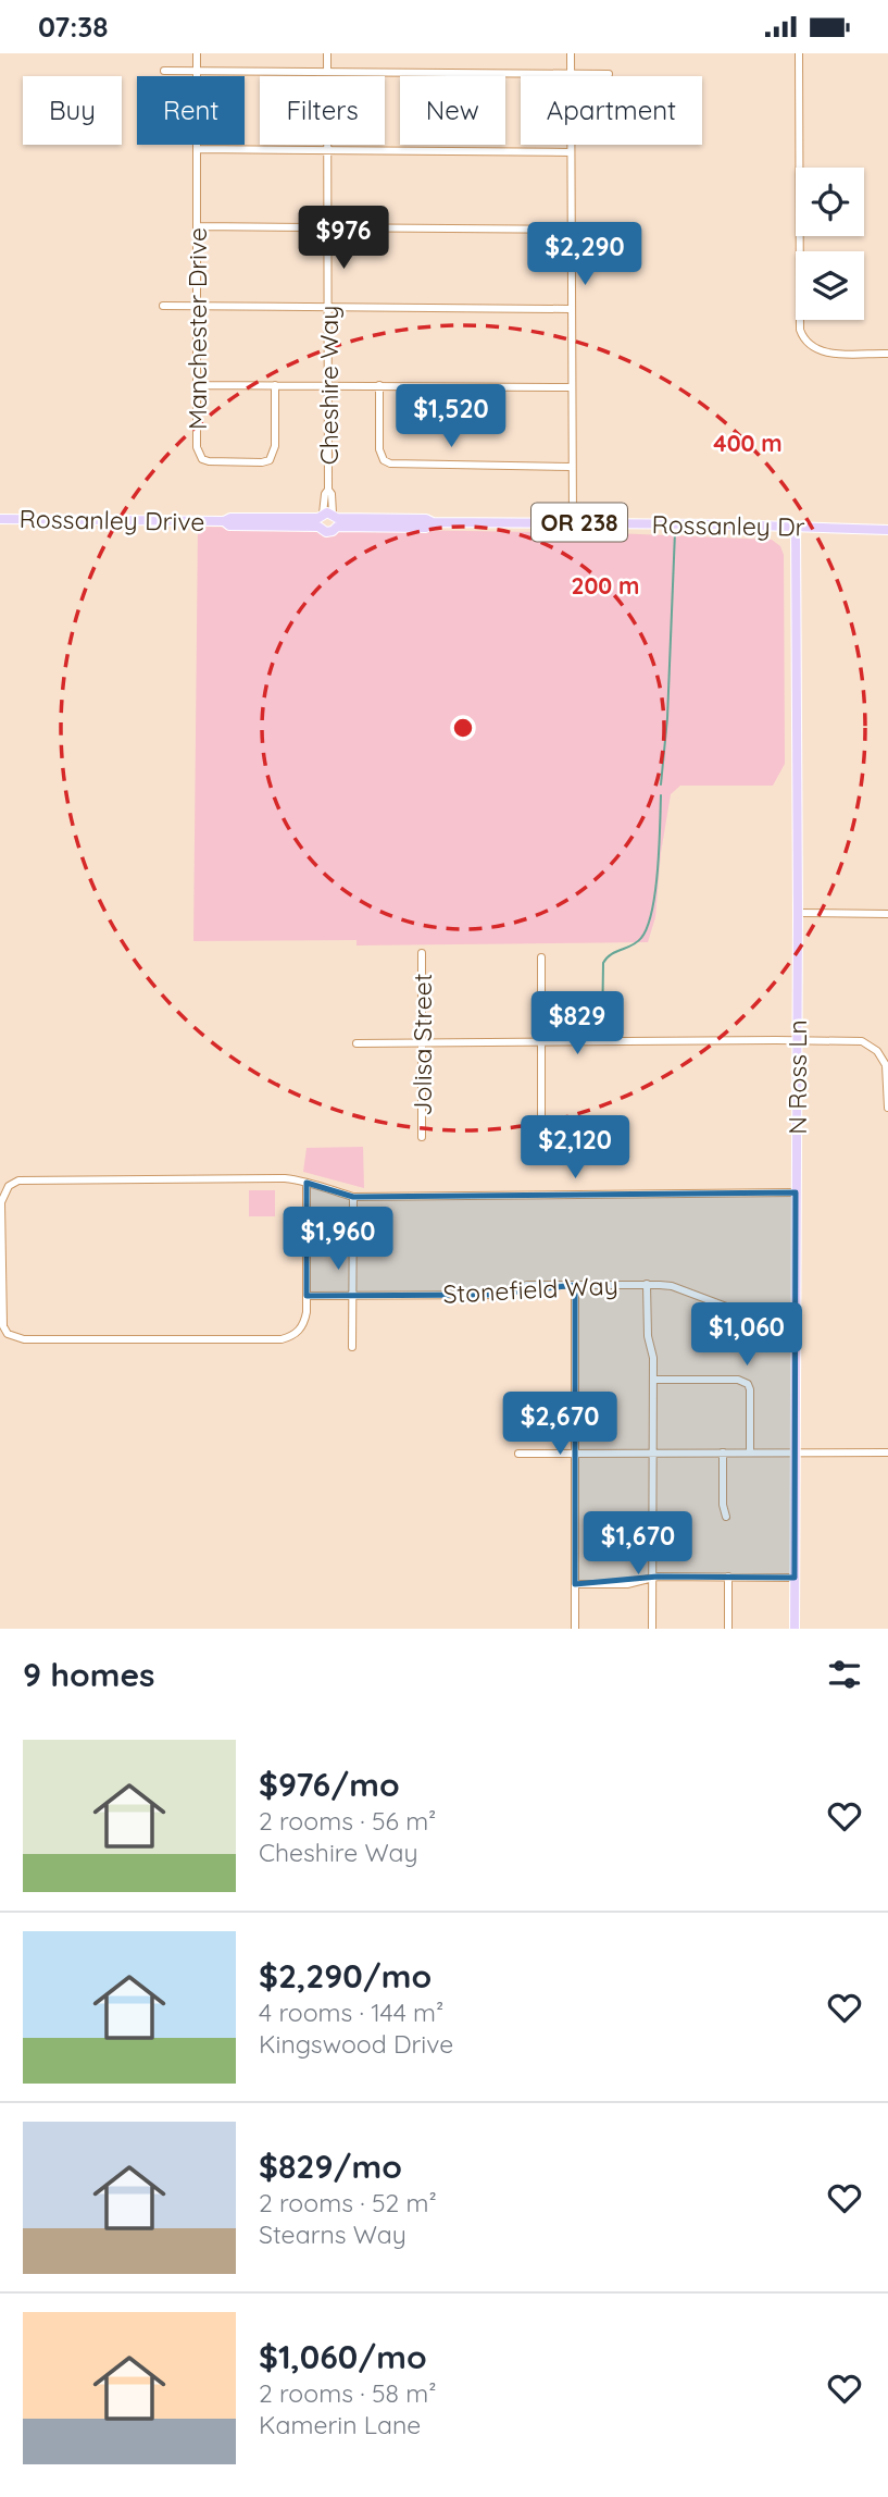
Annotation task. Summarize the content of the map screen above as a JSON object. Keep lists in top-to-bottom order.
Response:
{
  "streets": {
    "main road": [
      "Rossanley Drive",
      "OR 238",
      "Rossanley Dr",
      "N Ross Ln"
    ],
    "street": [
      "Manchester Drive",
      "Cheshire Way",
      "Jolisa Street",
      "Stonefield Way"
    ]
  },
  "crossings": [
    ["Cheshire Way", "Rossanley Drive"],
    ["Rossanley Drive", "Rossanley Dr"],
    ["Rossanley Dr", "N Ross Ln"],
    ["N Ross Ln", "Stonefield Way"]
  ],
  "page": {
    "status": "07:38",
    "chip": [
      "Buy",
      "Rent",
      "Filters",
      "New",
      "Apartment"
    ],
    "price": [
      "$976",
      "$2,290",
      "$1,520",
      "$829",
      "$2,120",
      "$1,960",
      "$1,060",
      "$2,670",
      "$1,670"
    ],
    "heading": "9 homes",
    "list": [
      {
        "name": "$976/mo",
        "note": "2 rooms · 56 m² · Cheshire Way"
      },
      {
        "name": "$2,290/mo",
        "note": "4 rooms · 144 m² · Kingswood Drive"
      },
      {
        "name": "$829/mo",
        "note": "2 rooms · 52 m² · Stearns Way"
      },
      {
        "name": "$1,060/mo",
        "note": "2 rooms · 58 m² · Kamerin Lane"
      }
    ]
  },
  "rings": ["400 m", "200 m"]
}
